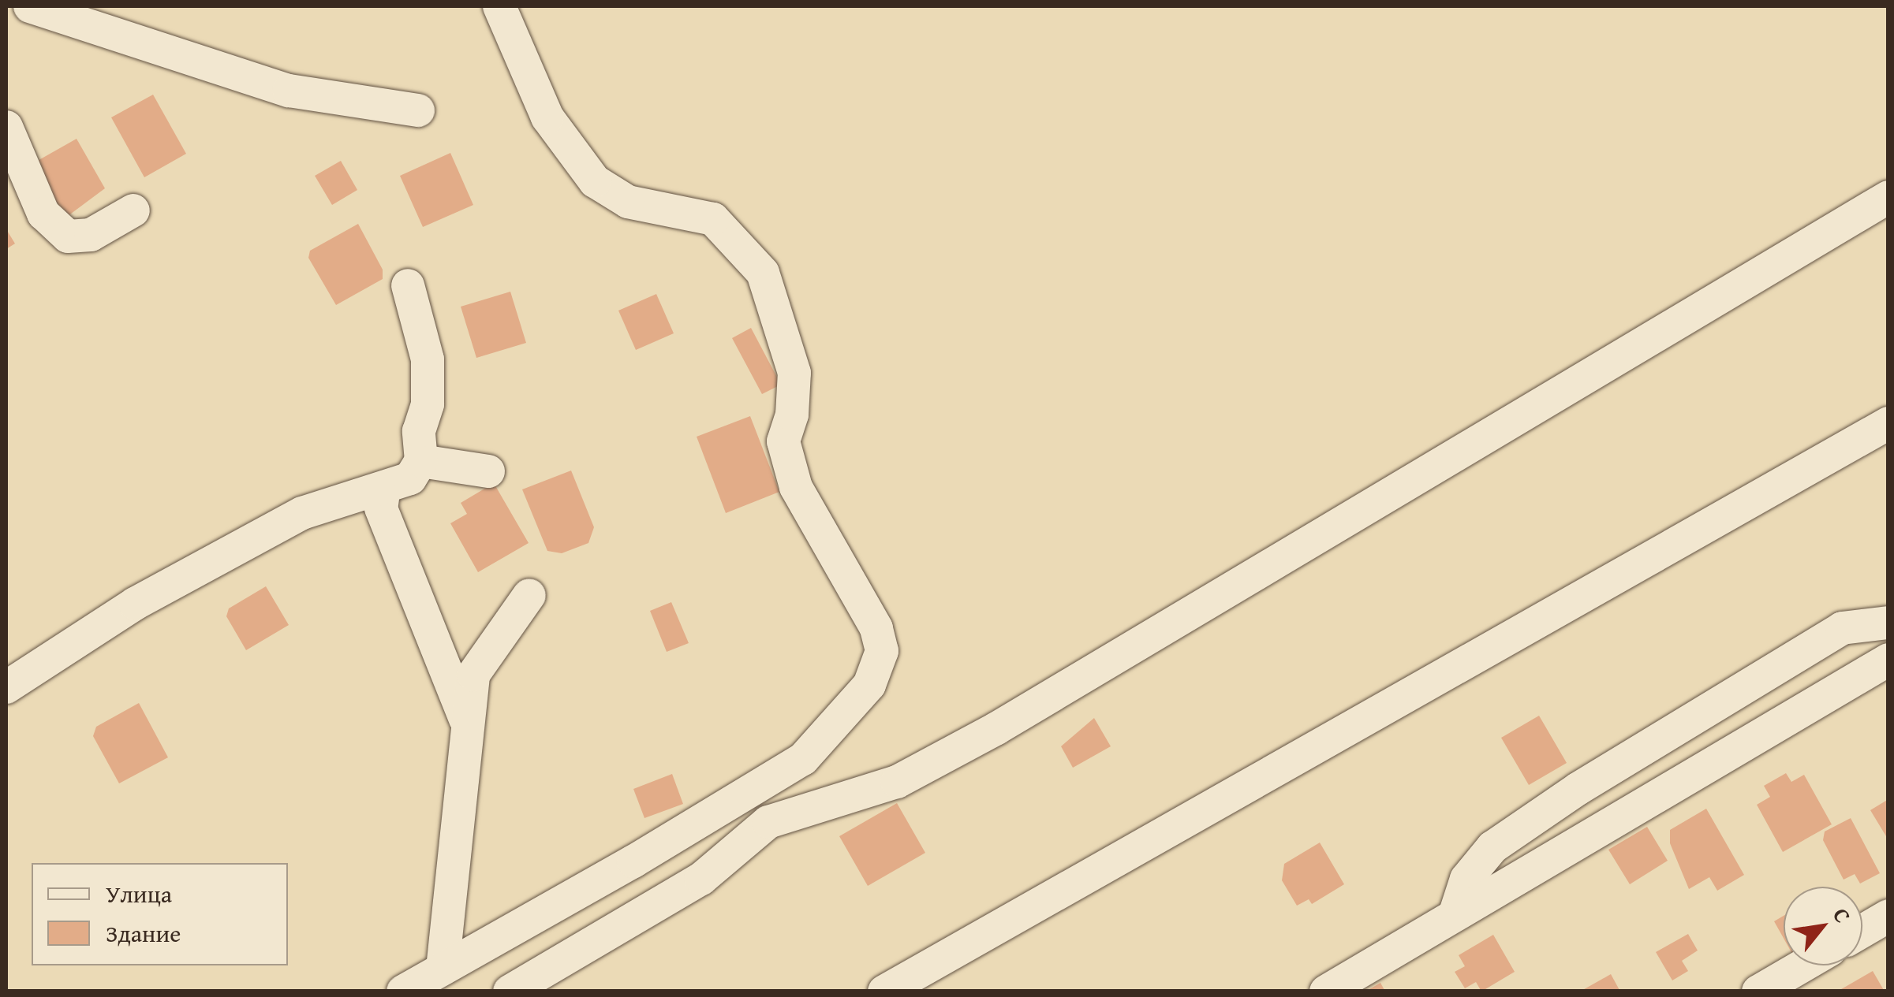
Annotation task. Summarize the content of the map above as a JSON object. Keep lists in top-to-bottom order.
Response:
{
  "legend": ["Улица", "Здание"],
  "north": "top right"
}
